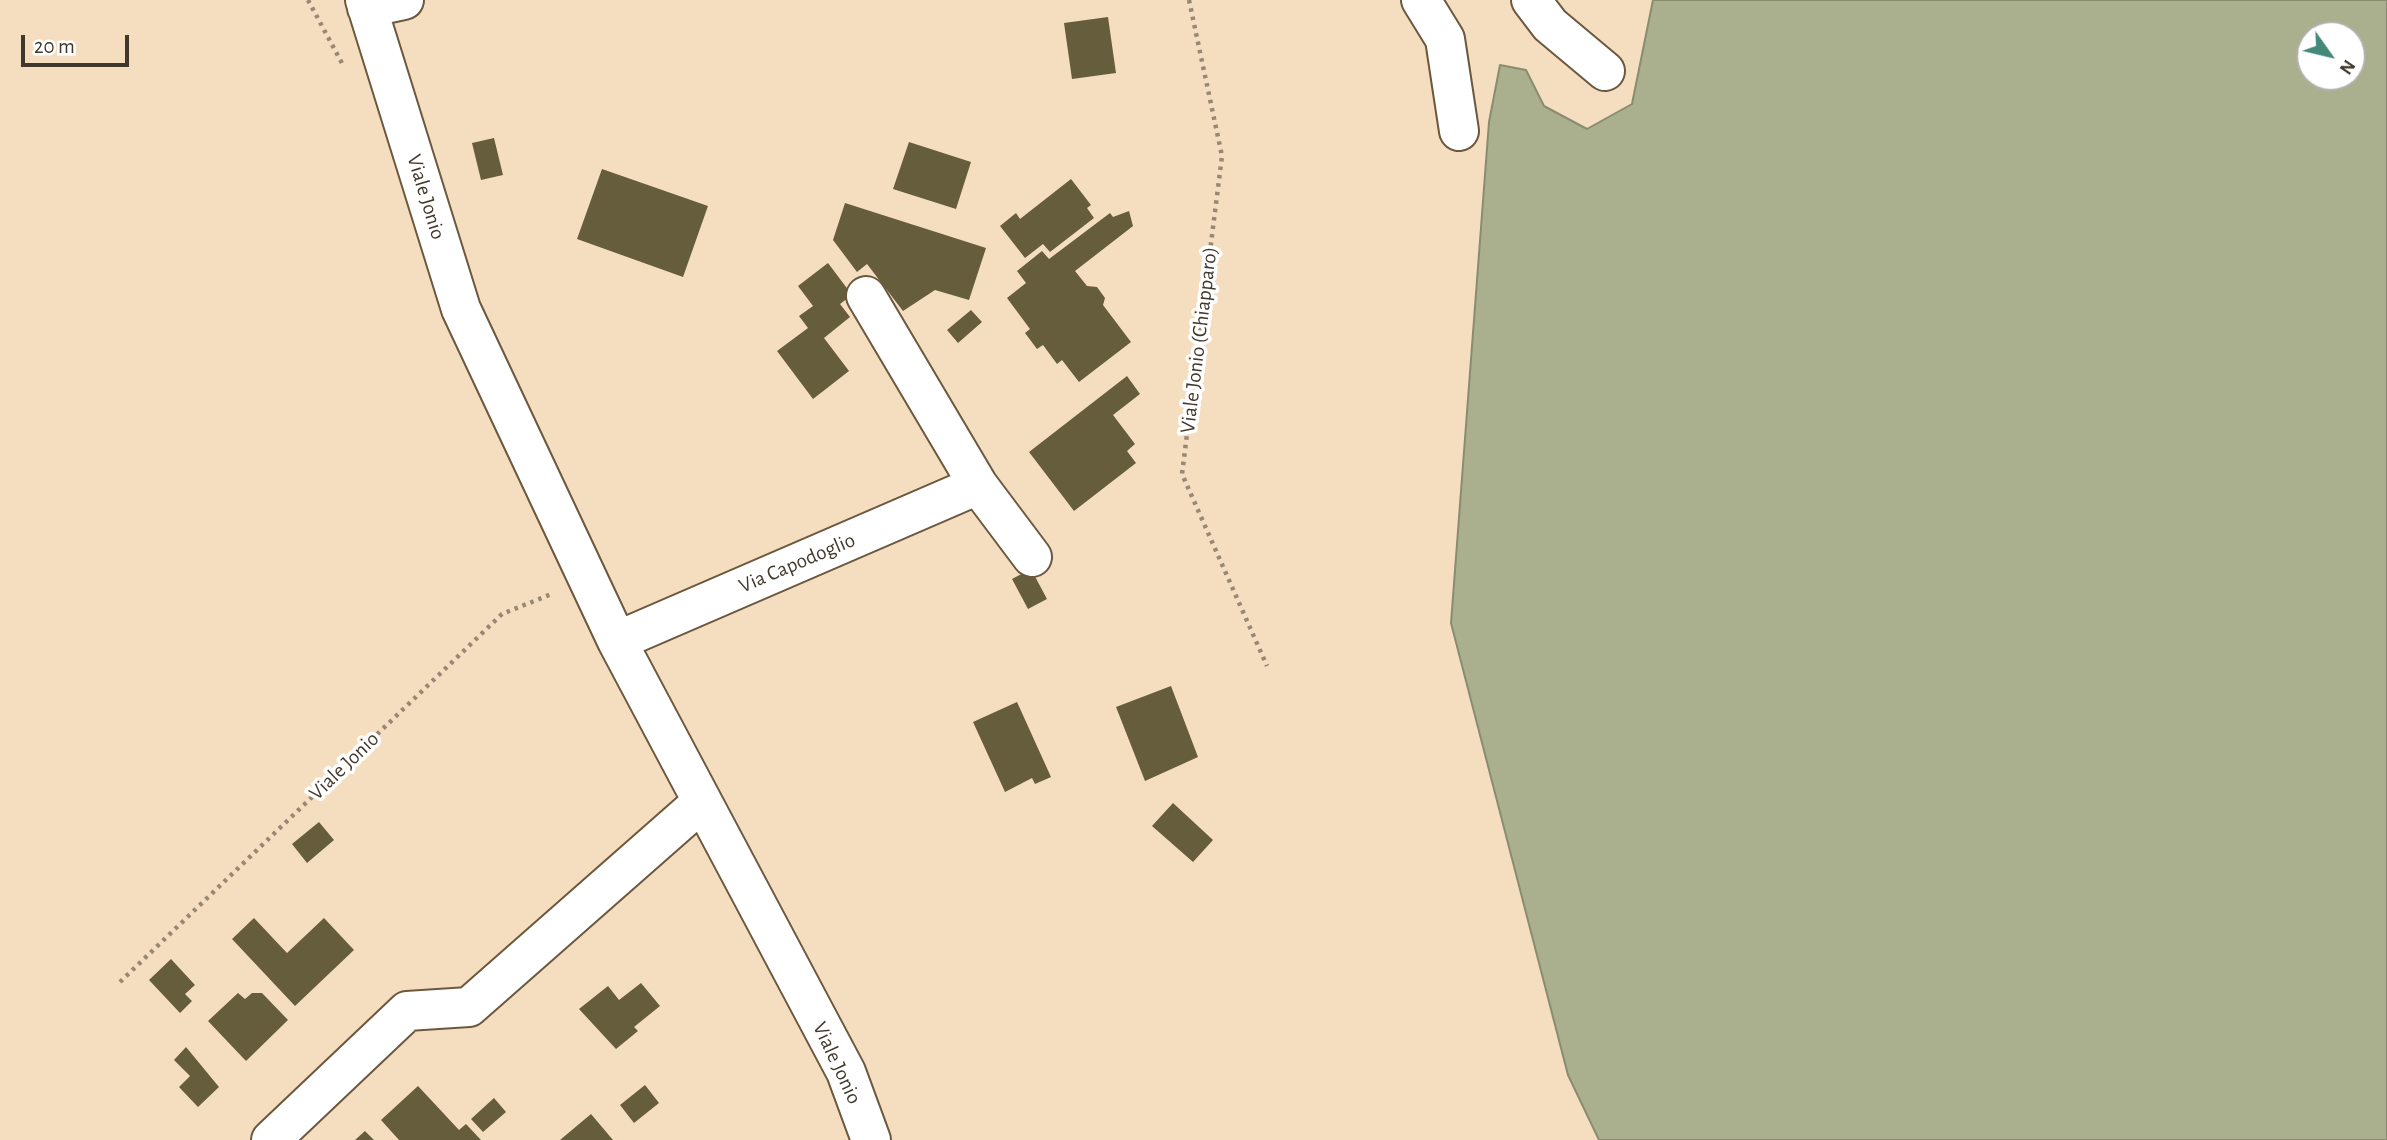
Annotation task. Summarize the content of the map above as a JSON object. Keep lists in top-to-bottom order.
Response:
{
  "streets": {
    "street": ["Viale Jonio", "Via Capodoglio"],
    "path": ["Viale Jonio (Chiapparo)"]
  },
  "crossings": [
    ["Viale Jonio", "Via Capodoglio"]
  ],
  "scale_bar": "20 m",
  "north": "bottom right"
}
